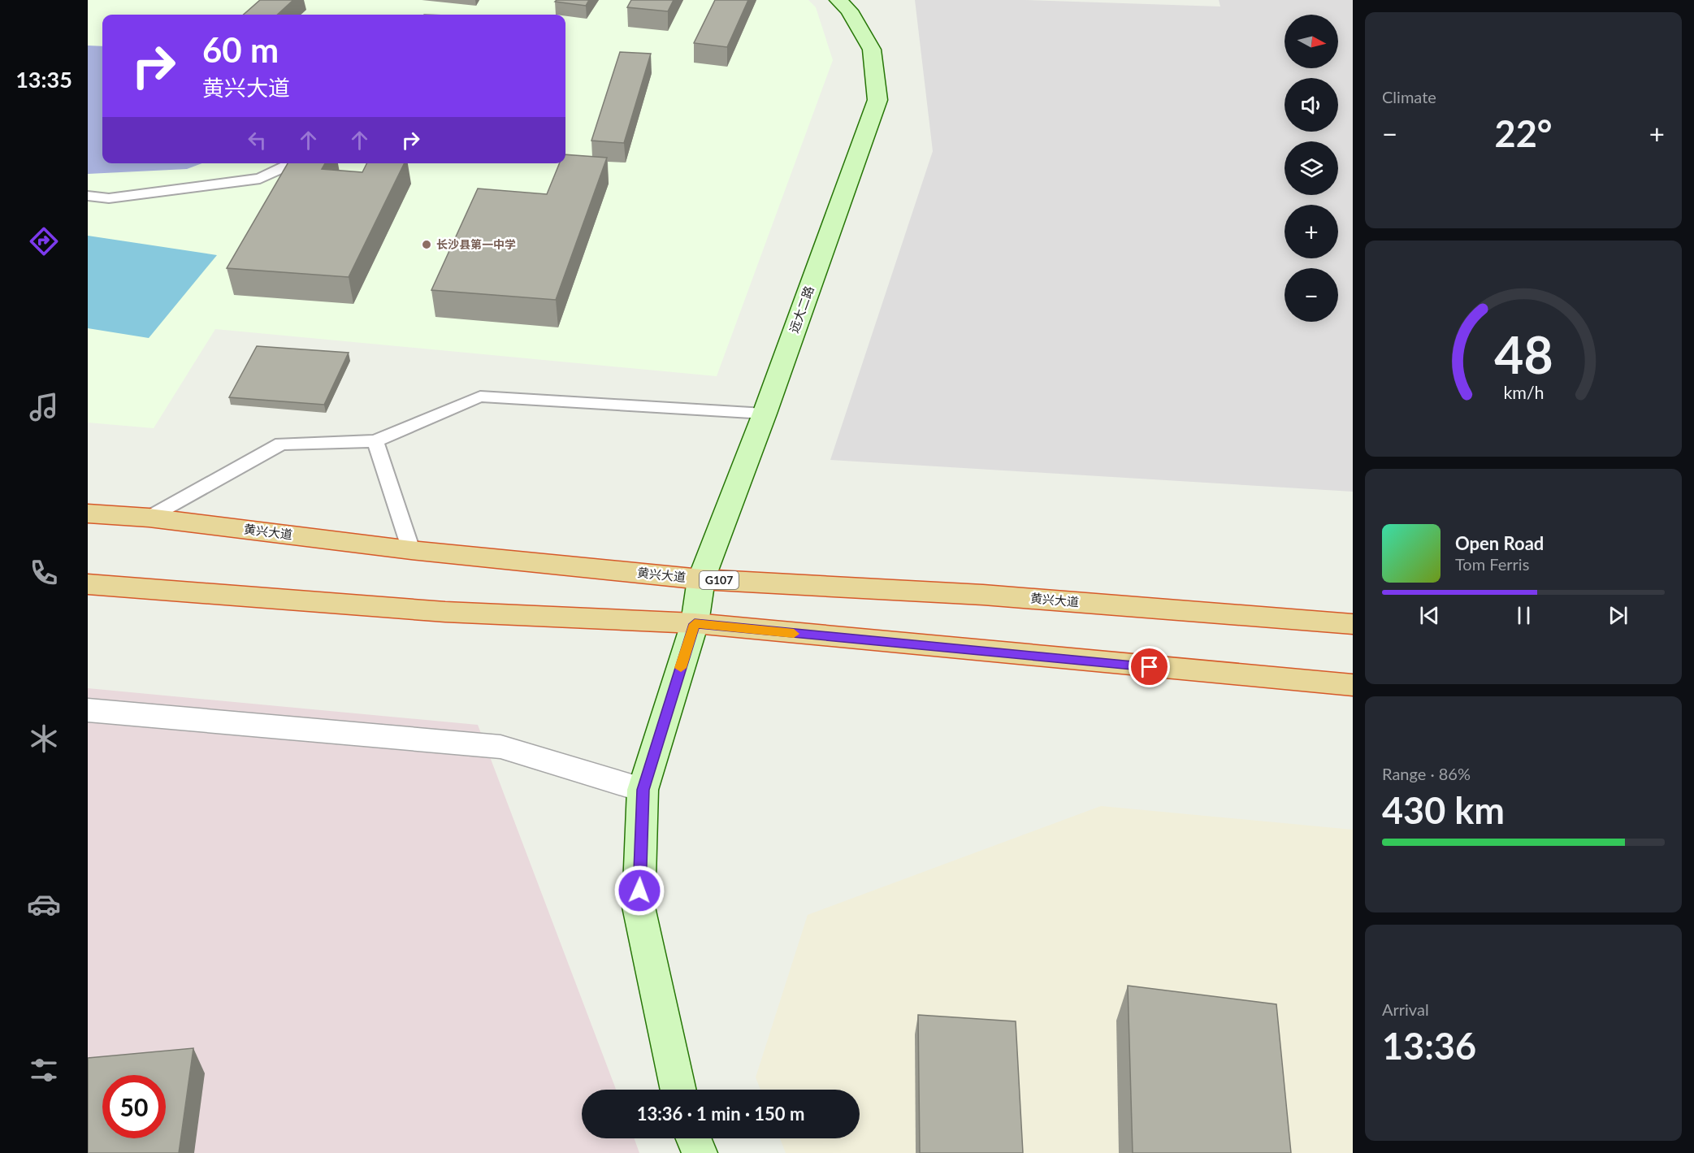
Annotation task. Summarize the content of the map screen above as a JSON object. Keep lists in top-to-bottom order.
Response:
{
  "streets": {
    "highway": ["黄兴大道", "G107"],
    "main road": ["远大二路"]
  },
  "crossings": [
    ["远大二路", "黄兴大道"]
  ],
  "places": ["长沙县第一中学"],
  "north": "right",
  "page": {
    "tabs": "13:35",
    "tile": [
      "Climate",
      ["Range · 86%", "430 km"],
      ["Arrival", "13:36"]
    ],
    "map_buttons": ["+", "−"],
    "turn": ["60 m", "黄兴大道"],
    "heat": ["−", "22°", "+"],
    "song": ["Open Road", "Tom Ferris"],
    "limit": "50",
    "trip": "13:36 · 1 min · 150 m",
    "gauge": ["48", "km/h"]
  }
}
